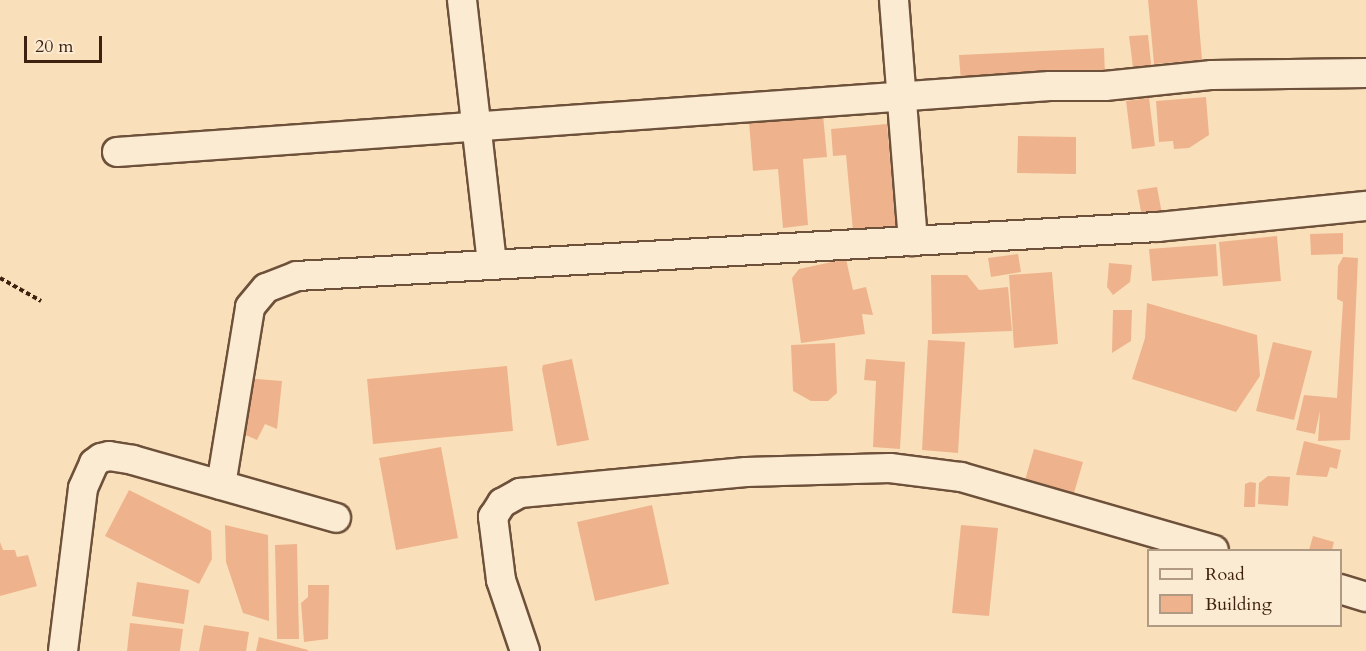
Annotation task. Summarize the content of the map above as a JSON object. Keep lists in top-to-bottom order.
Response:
{
  "legend": ["Road", "Building"],
  "scale_bar": "20 m"
}
